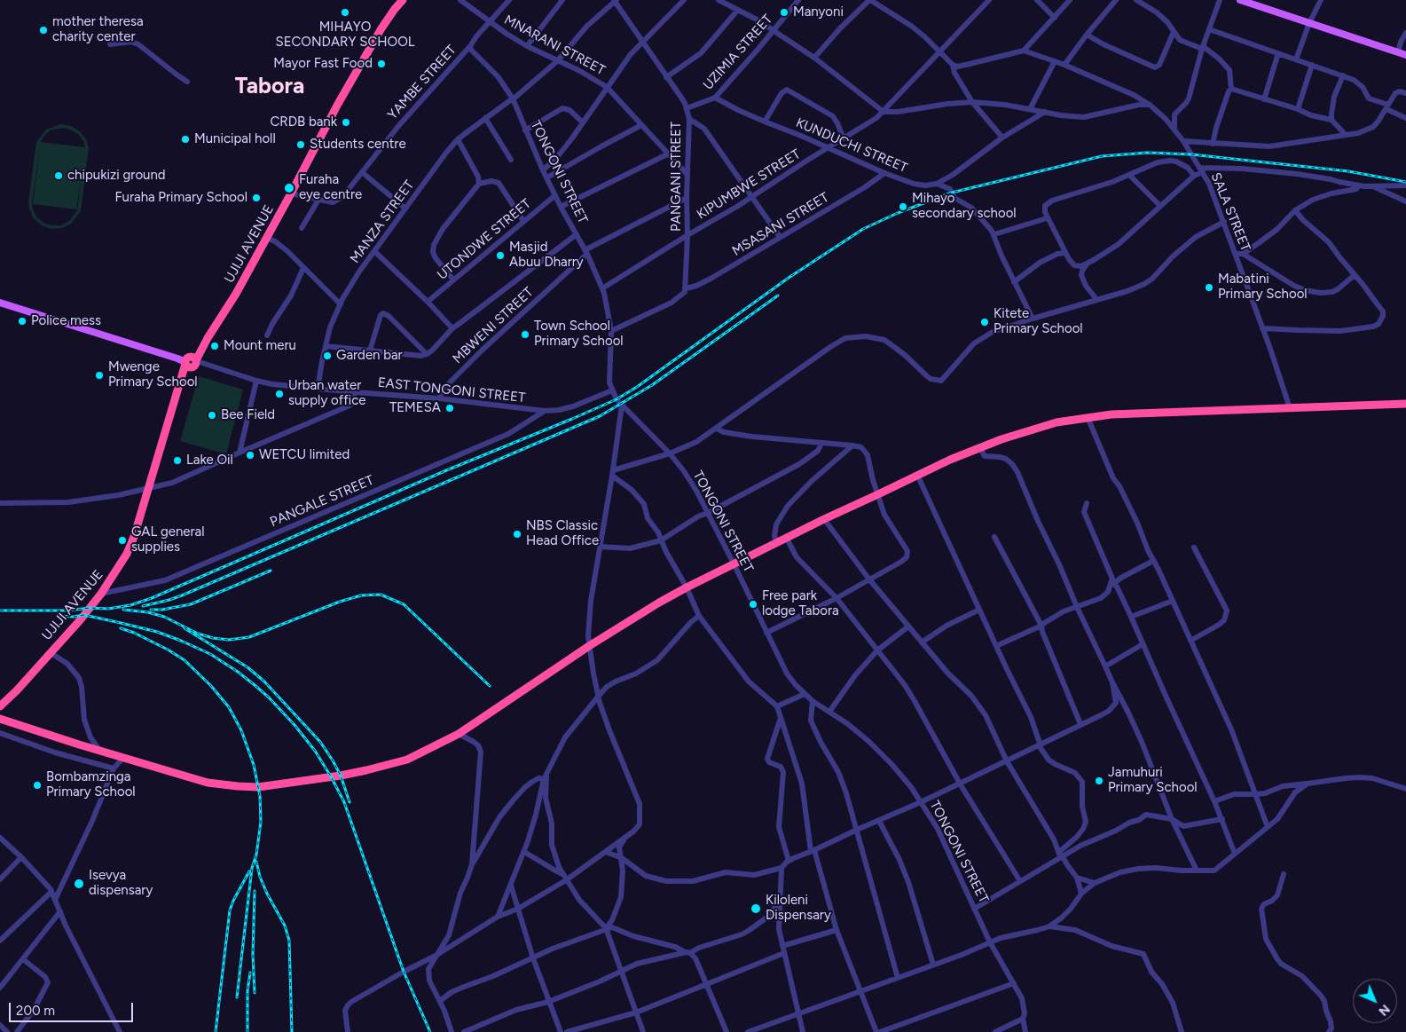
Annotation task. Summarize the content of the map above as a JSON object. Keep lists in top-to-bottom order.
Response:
{
  "streets": {
    "highway": ["UJIJI AVENUE"],
    "street": [
      "MNARANI STREET",
      "UZIMIA STREET",
      "YAMBE STREET",
      "KUNDUCHI STREET",
      "TONGONI STREET",
      "PANGANI STREET",
      "KIPUMBWE STREET",
      "SALA STREET",
      "MANZA STREET",
      "MSASANI STREET",
      "UTONDWE STREET",
      "MBWENI STREET",
      "EAST TONGONI STREET",
      "PANGALE STREET"
    ]
  },
  "crossings": [
    ["MNARANI STREET", "PANGANI STREET"],
    ["MNARANI STREET", "MANZA STREET"],
    ["UZIMIA STREET", "KUNDUCHI STREET"],
    ["UZIMIA STREET", "PANGANI STREET"],
    ["YAMBE STREET", "TONGONI STREET"],
    ["YAMBE STREET", "UJIJI AVENUE"],
    ["KUNDUCHI STREET", "KIPUMBWE STREET"],
    ["KUNDUCHI STREET", "MSASANI STREET"],
    ["TONGONI STREET", "KIPUMBWE STREET"],
    ["TONGONI STREET", "MANZA STREET"],
    ["TONGONI STREET", "UTONDWE STREET"],
    ["TONGONI STREET", "MBWENI STREET"],
    ["TONGONI STREET", "EAST TONGONI STREET"],
    ["PANGANI STREET", "KIPUMBWE STREET"],
    ["PANGANI STREET", "MANZA STREET"],
    ["PANGANI STREET", "MSASANI STREET"],
    ["PANGANI STREET", "MBWENI STREET"],
    ["MANZA STREET", "EAST TONGONI STREET"],
    ["UJIJI AVENUE", "EAST TONGONI STREET"],
    ["UJIJI AVENUE", "PANGALE STREET"],
    ["MBWENI STREET", "EAST TONGONI STREET"],
    ["EAST TONGONI STREET", "PANGALE STREET"]
  ],
  "districts": ["Tabora"],
  "places": [
    "MIHAYO SECONDARY SCHOOL",
    "Manyoni",
    "mother theresa charity center",
    "Mayor Fast Food",
    "CRDB bank",
    "Municipal holl",
    "Students centre",
    "chipukizi ground",
    "Furaha eye centre",
    "Furaha Primary School",
    "Mihayo secondary school",
    "Masjid Abuu Dharry",
    "Mabatini Primary School",
    "Police mess",
    "Kitete Primary School",
    "Town School Primary School",
    "Mount meru",
    "Garden bar",
    "Mwenge Primary School",
    "Urban water supply office",
    "TEMESA",
    "Bee Field",
    "WETCU limited",
    "Lake Oil",
    "NBS Classic Head Office",
    "GAL general supplies",
    "Free park lodge Tabora",
    "Jamuhuri Primary School",
    "Bombamzinga Primary School",
    "Isevya dispensary",
    "Kiloleni Dispensary"
  ],
  "scale_bar": "200 m",
  "north": "bottom right"
}
